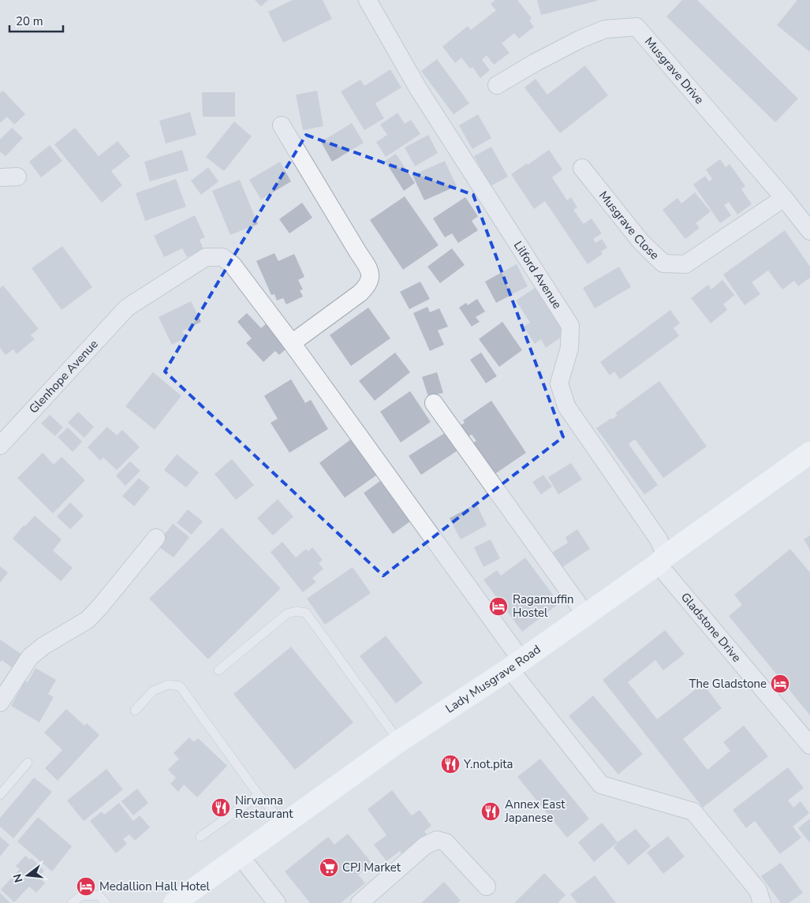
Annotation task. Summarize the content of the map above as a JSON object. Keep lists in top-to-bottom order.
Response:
{
  "streets": {
    "main road": ["Lady Musgrave Road"],
    "street": [
      "Musgrave Drive",
      "Musgrave Close",
      "Lilford Avenue",
      "Glenhope Avenue",
      "Gladstone Drive"
    ]
  },
  "crossings": [
    ["Musgrave Drive", "Musgrave Close"],
    ["Lilford Avenue", "Gladstone Drive"],
    ["Lilford Avenue", "Lady Musgrave Road"],
    ["Glenhope Avenue", "Lady Musgrave Road"],
    ["Gladstone Drive", "Lady Musgrave Road"]
  ],
  "places": {
    "hotel": ["Ragamuffin Hostel", "The Gladstone", "Medallion Hall Hotel"],
    "restaurant": ["Y.not.pita", "Nirvanna Restaurant", "Annex East Japanese"],
    "supermarket": ["CPJ Market"]
  },
  "scale_bar": "20 m",
  "north": "left"
}
